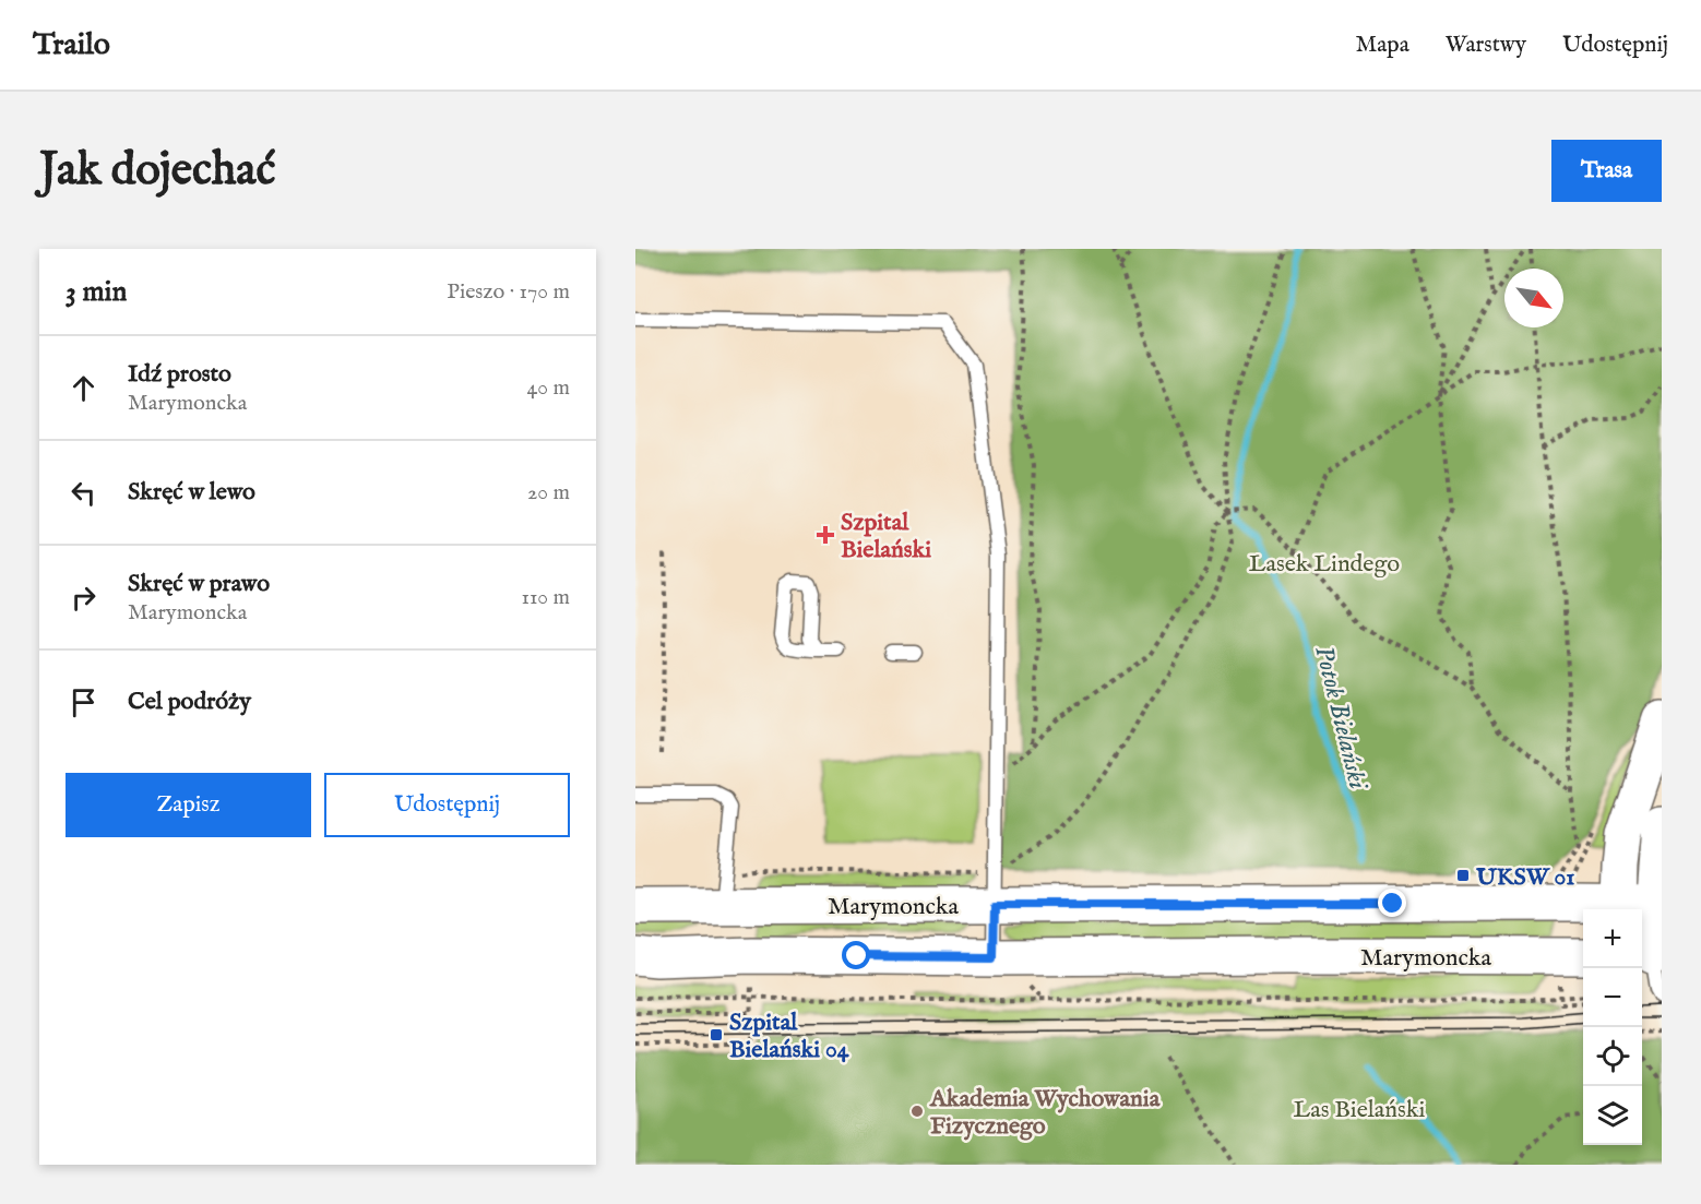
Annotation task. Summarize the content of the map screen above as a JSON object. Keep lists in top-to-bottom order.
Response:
{
  "streets": {
    "main road": ["Marymoncka"]
  },
  "water": ["Potok Bielański"],
  "parks": ["Lasek Lindego", "Las Bielański"],
  "places": {
    "health": ["Szpital Bielański"],
    "transit": ["UKSW 01", "Szpital Bielański 04"],
    "other": ["Akademia Wychowania Fizycznego"]
  },
  "north": "bottom right",
  "page": {
    "header": "Trailo",
    "nav": ["Mapa", "Warstwy", "Udostępnij"],
    "buttons": [
      "Trasa",
      ["Zapisz", "Udostępnij"]
    ],
    "title": "Jak dojechać",
    "heading": ["3 min", "Pieszo · 170 m"],
    "list": [
      ["Idź prosto", "Marymoncka", "40 m"],
      ["Skręć w lewo", "20 m"],
      ["Skręć w prawo", "Marymoncka", "110 m"],
      "Cel podróży"
    ],
    "map_buttons": ["+", "−"]
  }
}
